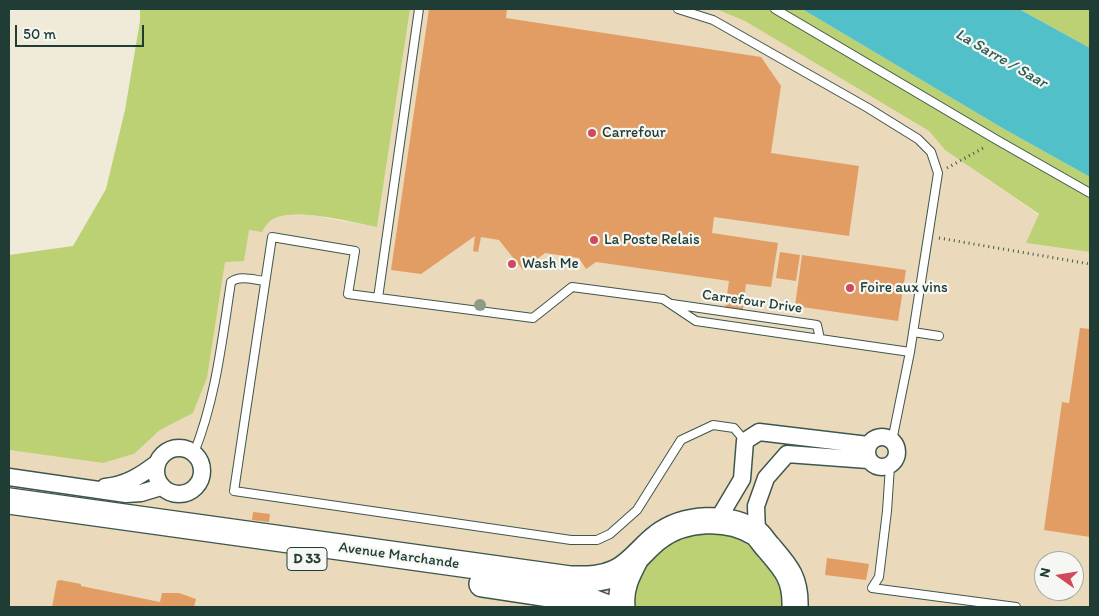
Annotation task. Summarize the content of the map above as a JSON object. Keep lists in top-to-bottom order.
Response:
{
  "streets": {
    "main road": ["Avenue Marchande", "D 33"],
    "lane": ["Carrefour Drive"]
  },
  "water": ["La Sarre / Saar"],
  "places": [
    "Carrefour",
    "La Poste Relais",
    "Wash Me",
    "Foire aux vins"
  ],
  "scale_bar": "50 m",
  "north": "left"
}
